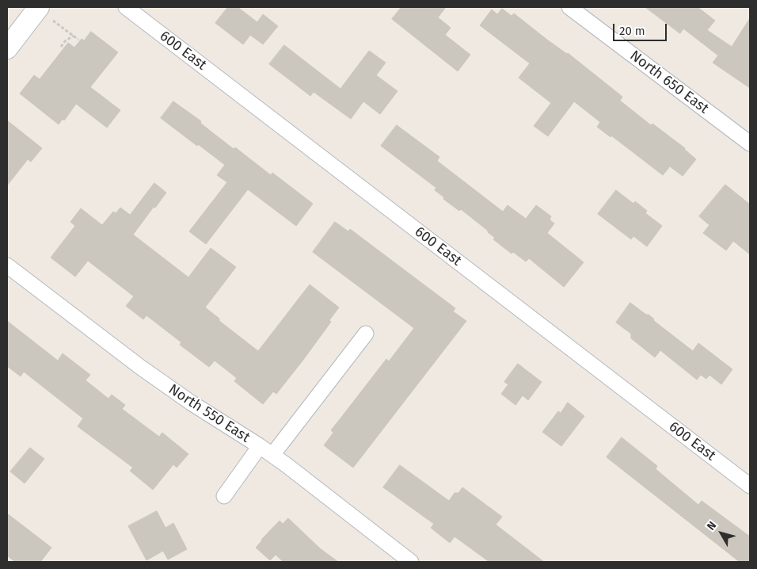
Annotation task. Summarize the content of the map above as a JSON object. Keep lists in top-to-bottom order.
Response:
{
  "streets": {
    "street": ["600 East", "North 650 East", "North 550 East"]
  },
  "scale_bar": "20 m",
  "north": "top left"
}
